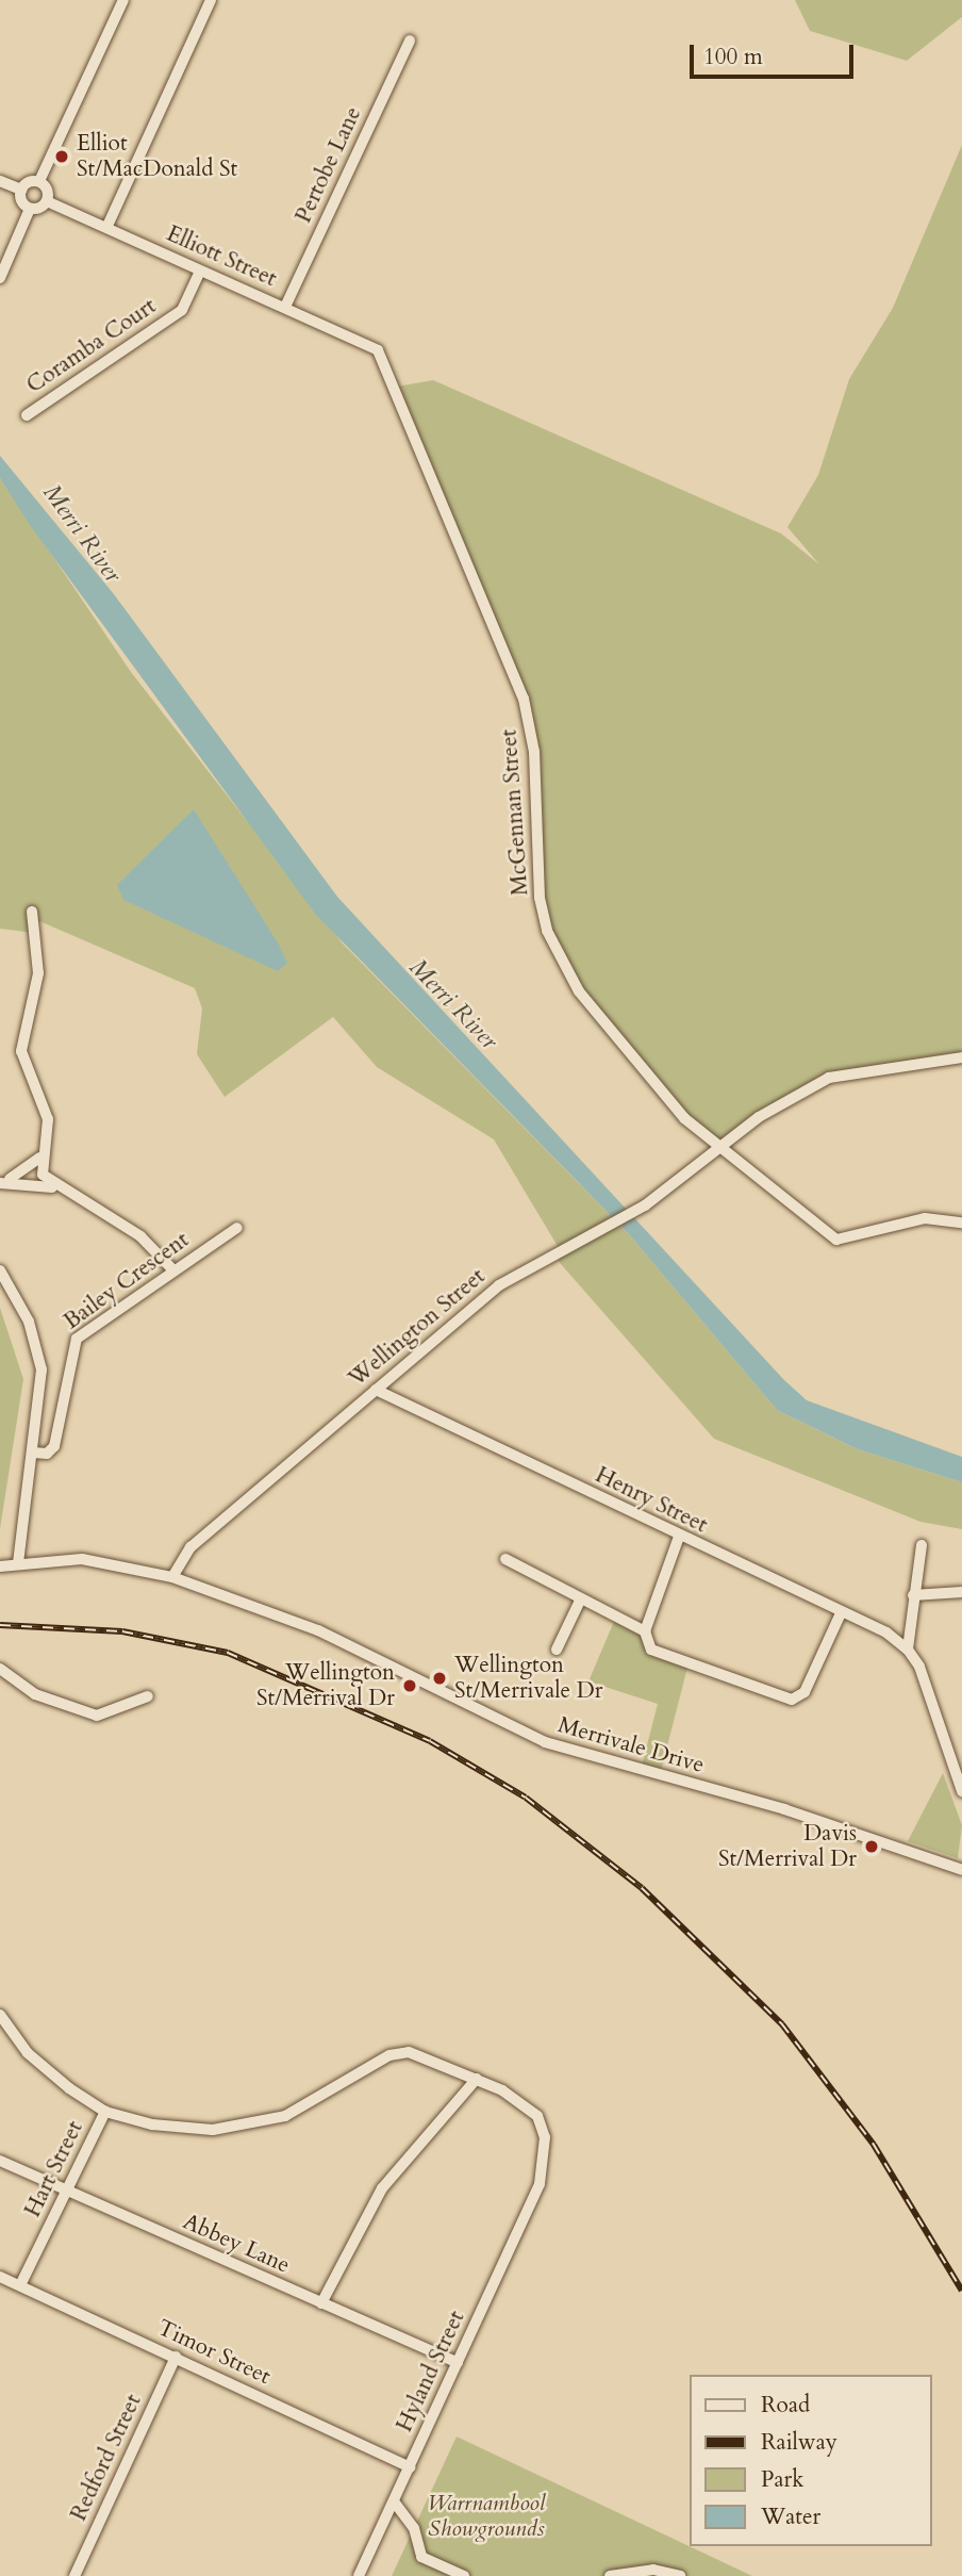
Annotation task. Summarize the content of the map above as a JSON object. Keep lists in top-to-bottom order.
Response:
{
  "streets": {
    "street": [
      "Pertobe Lane",
      "Elliott Street",
      "Coramba Court",
      "McGennan Street",
      "Bailey Crescent",
      "Wellington Street",
      "Henry Street",
      "Merrivale Drive",
      "Hart Street",
      "Abbey Lane",
      "Timor Street",
      "Hyland Street",
      "Redford Street"
    ]
  },
  "crossings": [
    ["Pertobe Lane", "Elliott Street"],
    ["Elliott Street", "Coramba Court"],
    ["Elliott Street", "McGennan Street"],
    ["McGennan Street", "Wellington Street"],
    ["Wellington Street", "Henry Street"],
    ["Wellington Street", "Merrivale Drive"],
    ["Hart Street", "Abbey Lane"],
    ["Hart Street", "Timor Street"],
    ["Hart Street", "Hyland Street"],
    ["Abbey Lane", "Hyland Street"],
    ["Timor Street", "Hyland Street"],
    ["Timor Street", "Redford Street"]
  ],
  "water": ["Merri River"],
  "parks": ["Warrnambool Showgrounds"],
  "places": [
    "Elliot St/MacDonald St",
    "Wellington St/Merrivale Dr",
    "Wellington St/Merrival Dr",
    "Davis St/Merrival Dr"
  ],
  "legend": [
    "Road",
    "Railway",
    "Park",
    "Water"
  ],
  "scale_bar": "100 m"
}
